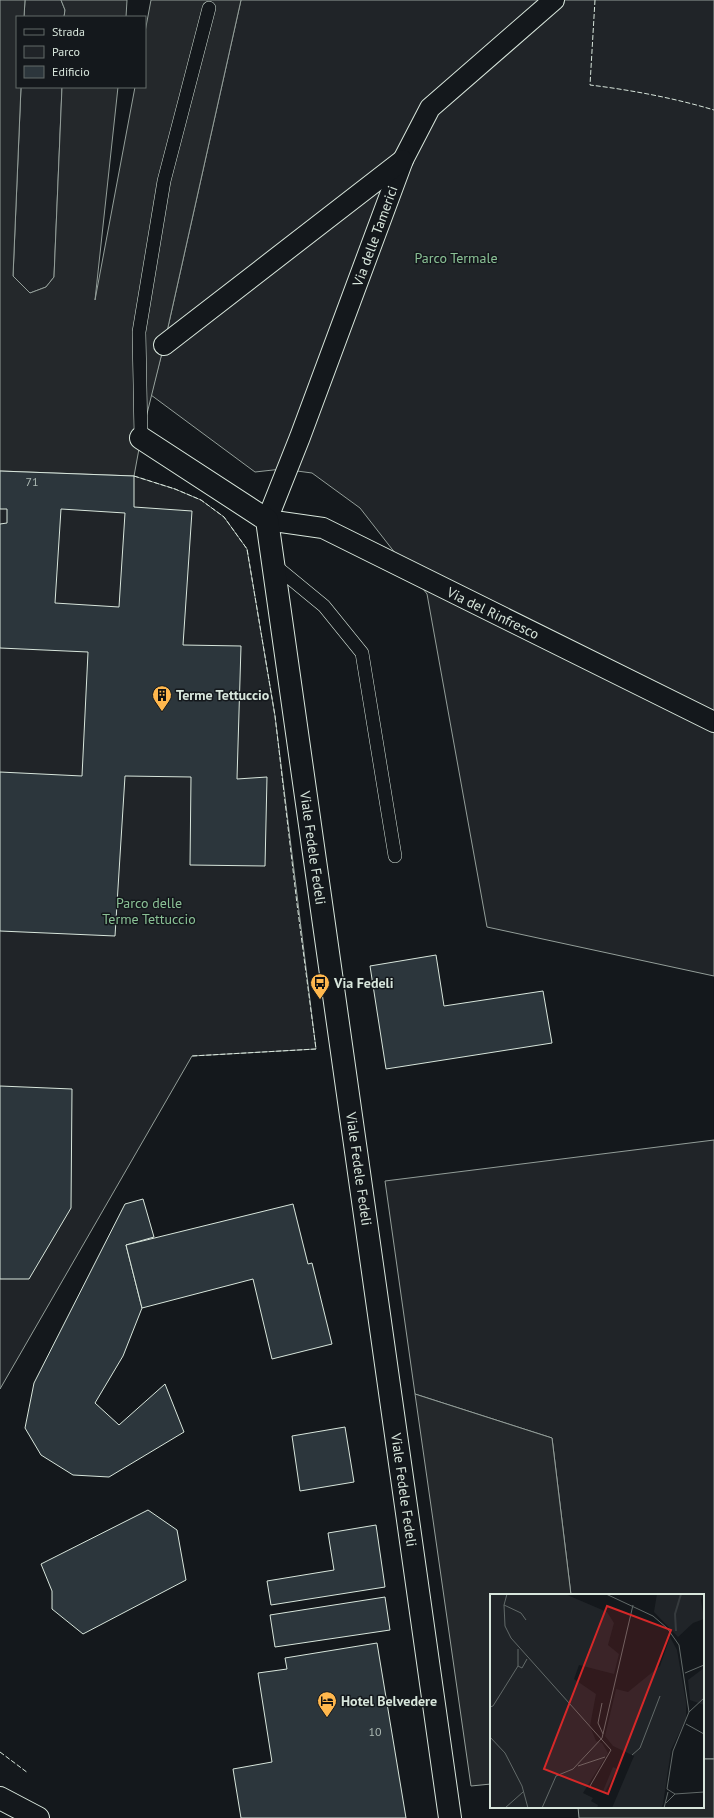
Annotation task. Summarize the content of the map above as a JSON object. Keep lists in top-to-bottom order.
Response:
{
  "streets": {
    "street": ["Via delle Tamerici", "Via del Rinfresco", "Viale Fedele Fedeli"]
  },
  "crossings": [
    ["Via delle Tamerici", "Via del Rinfresco"],
    ["Via delle Tamerici", "Viale Fedele Fedeli"],
    ["Via del Rinfresco", "Viale Fedele Fedeli"]
  ],
  "parks": ["Parco Termale", "Parco delle Terme Tettuccio"],
  "places": {
    "building": ["Terme Tettuccio"],
    "bus stop": ["Via Fedeli"],
    "hotel": ["Hotel Belvedere"]
  },
  "house_numbers": ["71", "10"],
  "legend": ["Strada", "Parco", "Edificio"]
}
